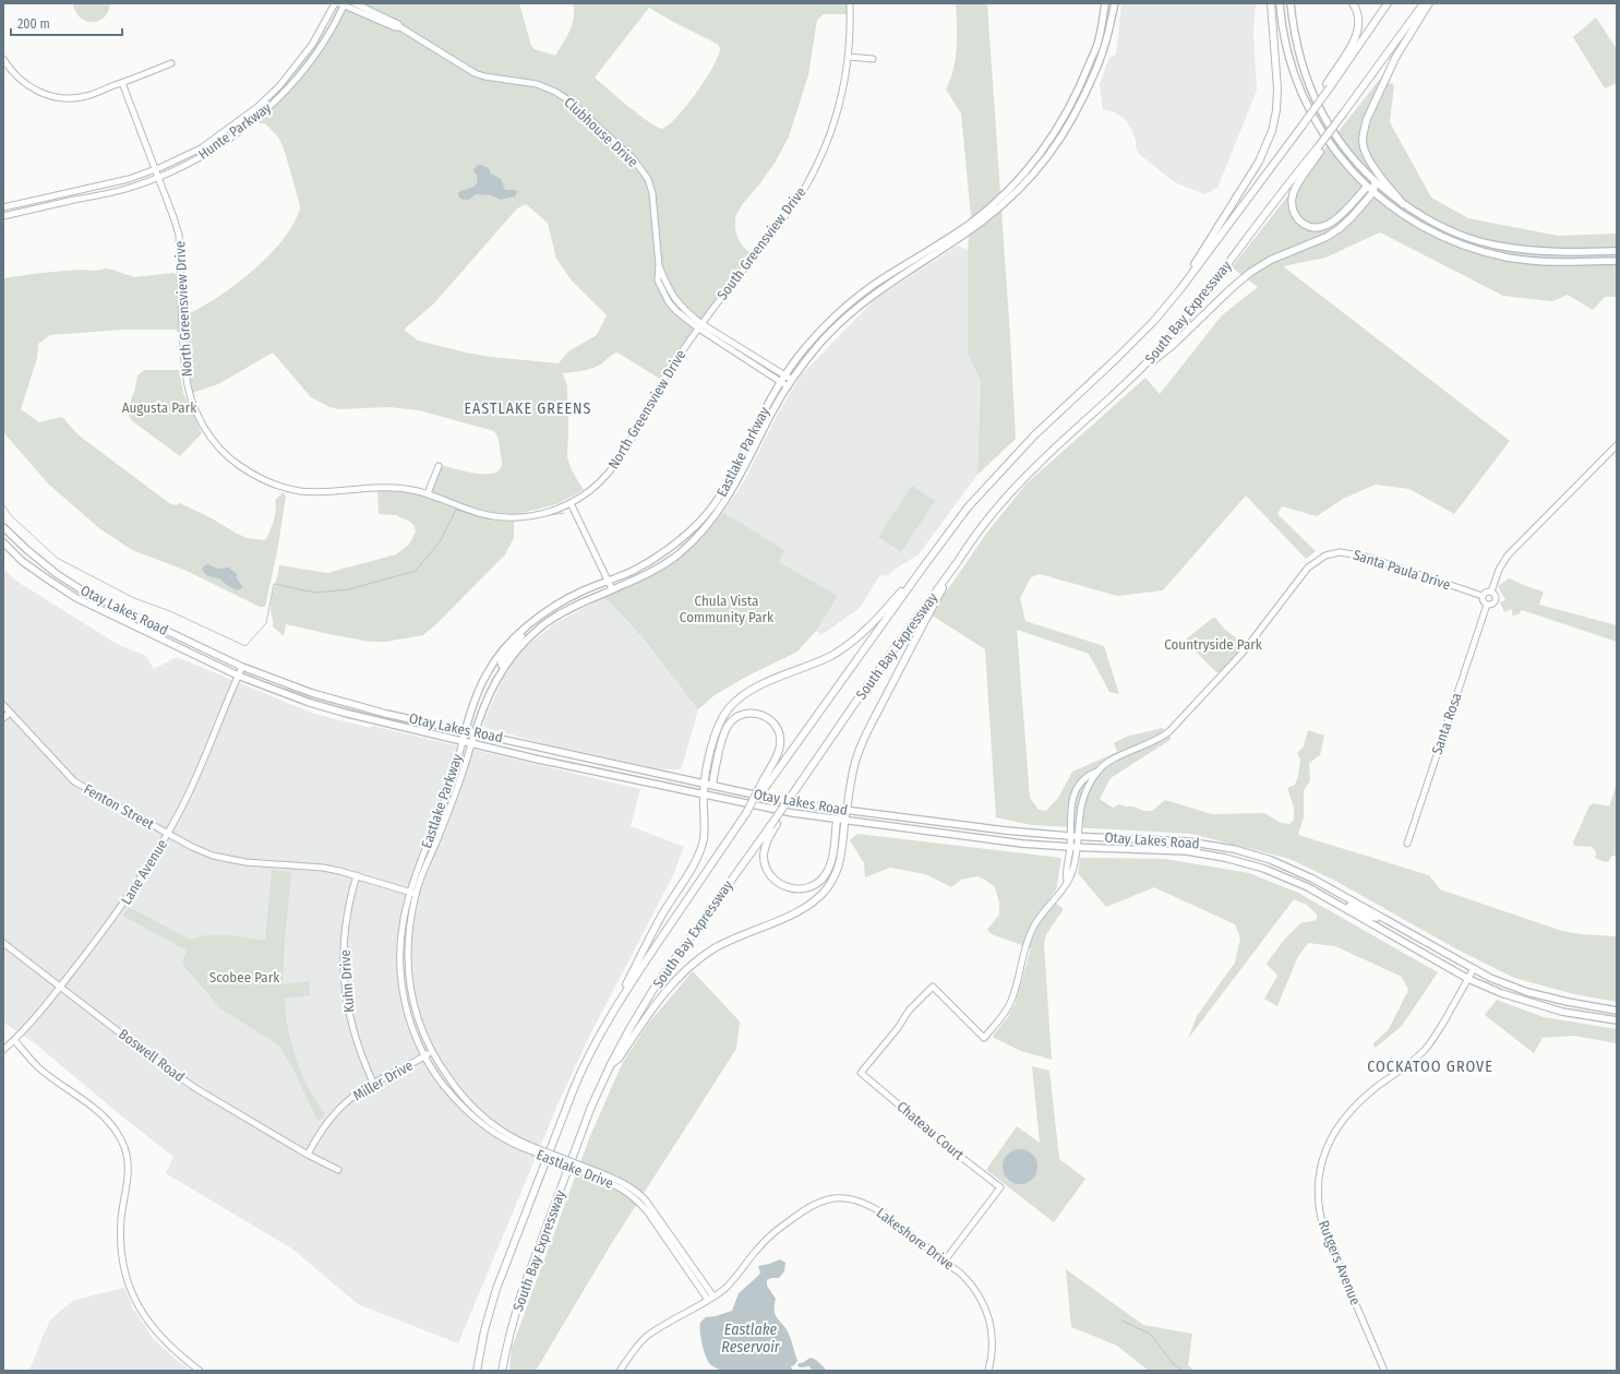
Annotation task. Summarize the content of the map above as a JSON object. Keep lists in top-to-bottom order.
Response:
{
  "streets": {
    "highway": ["South Bay Expressway"],
    "main road": ["Eastlake Parkway", "Otay Lakes Road"],
    "street": [
      "Hunte Parkway",
      "Clubhouse Drive",
      "South Greensview Drive",
      "North Greensview Drive",
      "Santa Paula Drive",
      "Santa Rosa",
      "Fenton Street",
      "Lane Avenue",
      "Kuhn Drive",
      "Boswell Road",
      "Miller Drive",
      "Chateau Court",
      "Eastlake Drive",
      "Lakeshore Drive",
      "Rutgers Avenue"
    ]
  },
  "crossings": [
    ["Hunte Parkway", "Clubhouse Drive"],
    ["Hunte Parkway", "North Greensview Drive"],
    ["Clubhouse Drive", "South Greensview Drive"],
    ["Clubhouse Drive", "North Greensview Drive"],
    ["Clubhouse Drive", "Eastlake Parkway"],
    ["South Greensview Drive", "North Greensview Drive"],
    ["Eastlake Parkway", "Otay Lakes Road"],
    ["Eastlake Parkway", "Fenton Street"],
    ["Eastlake Parkway", "Miller Drive"],
    ["Eastlake Parkway", "Eastlake Drive"],
    ["Santa Paula Drive", "Otay Lakes Road"],
    ["Santa Paula Drive", "Santa Rosa"],
    ["Santa Paula Drive", "Chateau Court"],
    ["Otay Lakes Road", "Lane Avenue"],
    ["Otay Lakes Road", "Chateau Court"],
    ["Otay Lakes Road", "Rutgers Avenue"],
    ["Fenton Street", "Lane Avenue"],
    ["Fenton Street", "Kuhn Drive"],
    ["Lane Avenue", "Boswell Road"],
    ["Kuhn Drive", "Miller Drive"],
    ["Boswell Road", "Miller Drive"],
    ["Miller Drive", "Eastlake Drive"],
    ["Chateau Court", "Lakeshore Drive"],
    ["Eastlake Drive", "Lakeshore Drive"]
  ],
  "districts": ["EASTLAKE GREENS", "COCKATOO GROVE"],
  "water": ["Eastlake Reservoir"],
  "parks": [
    "Augusta Park",
    "Chula Vista Community Park",
    "Countryside Park",
    "Scobee Park"
  ],
  "scale_bar": "200 m"
}
